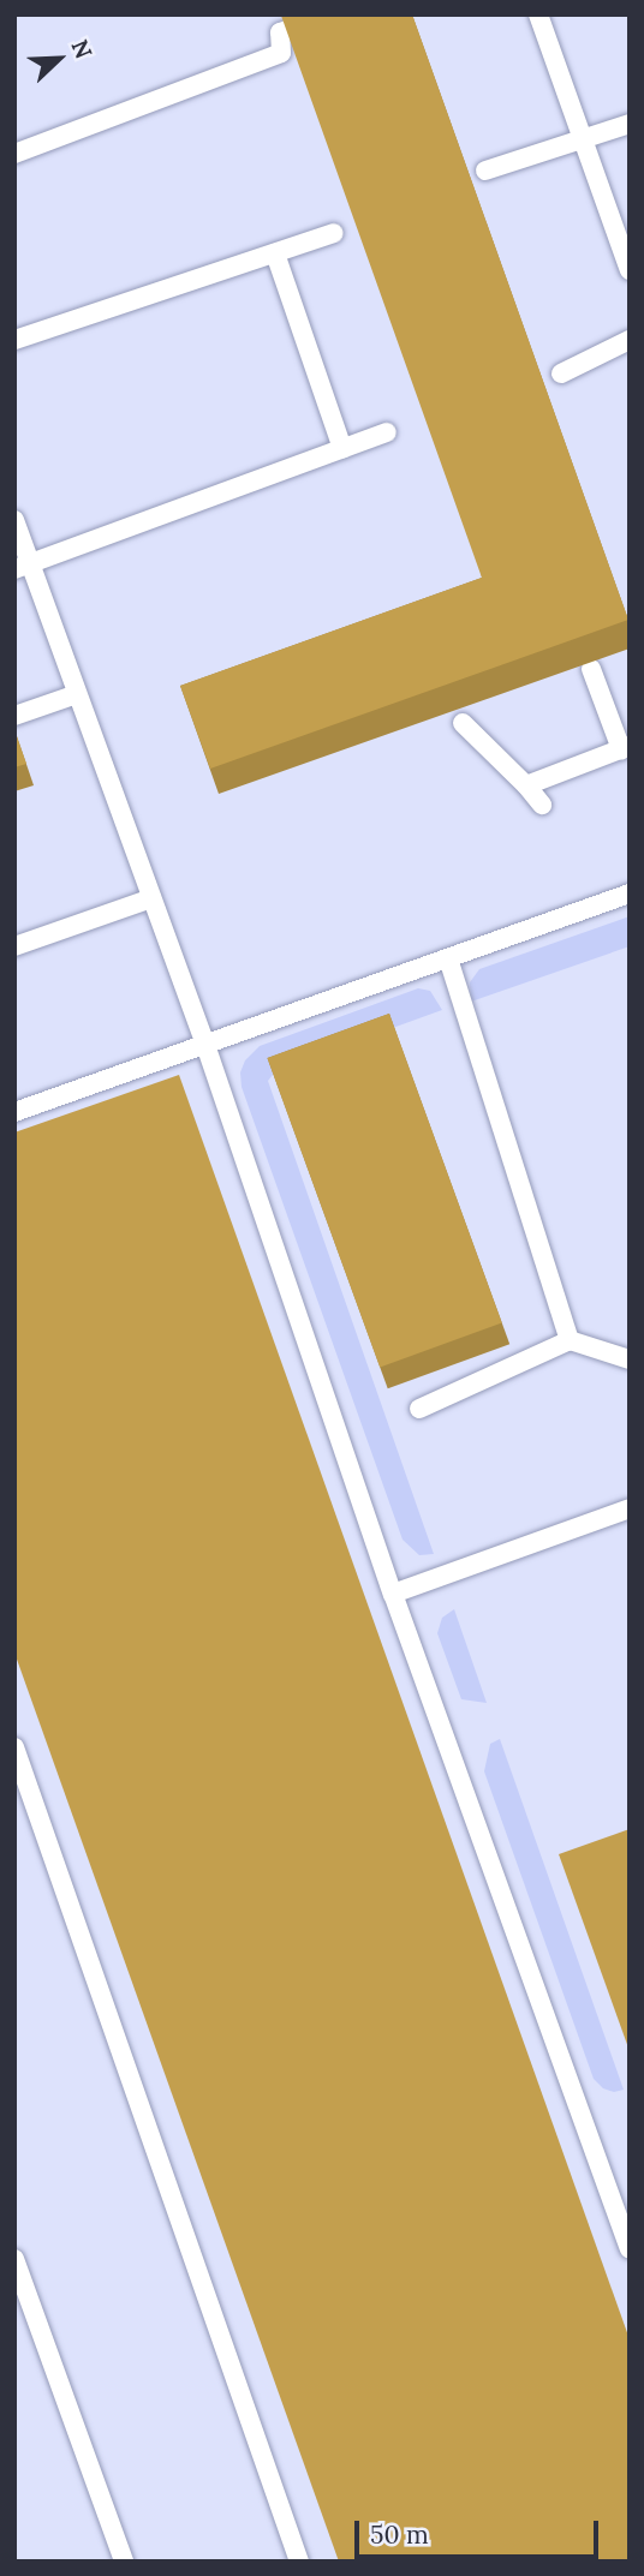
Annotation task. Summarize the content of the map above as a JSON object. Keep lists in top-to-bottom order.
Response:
{
  "scale_bar": "50 m",
  "north": "top right"
}
